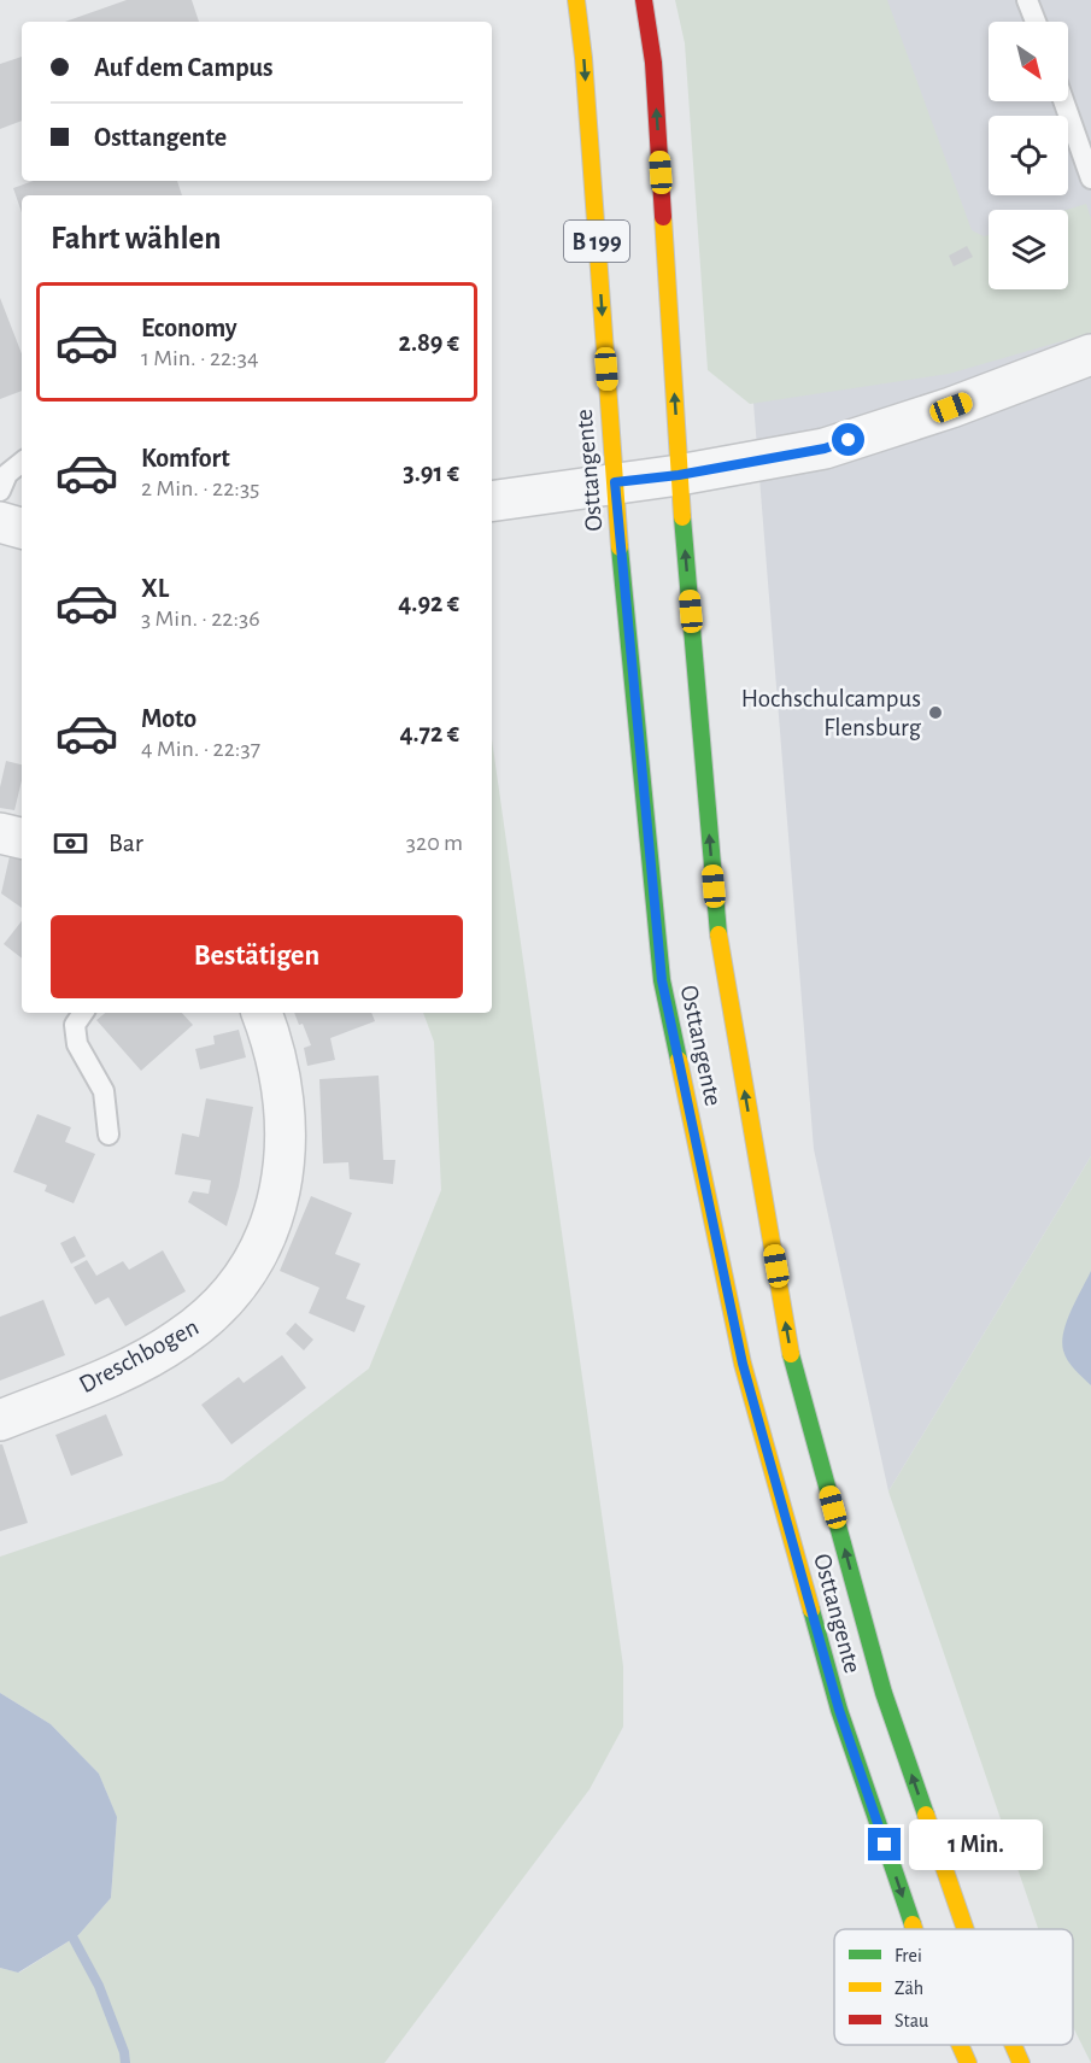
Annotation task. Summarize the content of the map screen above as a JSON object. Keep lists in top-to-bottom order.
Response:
{
  "streets": {
    "main road": ["B 199", "Osttangente"],
    "street": ["Dreschbogen"]
  },
  "places": ["Hochschulcampus Flensburg"],
  "legend": ["Frei", "Zäh", "Stau"],
  "north": "bottom right",
  "page": {
    "banner": ["Auf dem Campus", "Osttangente"],
    "heading": "Fahrt wählen",
    "list": [
      {
        "name": "Economy",
        "note": "1 Min. · 22:34",
        "value": "2.89 €"
      },
      {
        "name": "Komfort",
        "note": "2 Min. · 22:35",
        "value": "3.91 €"
      },
      {
        "name": "XL",
        "note": "3 Min. · 22:36",
        "value": "4.92 €"
      },
      {
        "name": "Moto",
        "note": "4 Min. · 22:37",
        "value": "4.72 €"
      }
    ],
    "pay": ["Bar", "320 m"],
    "buttons": "Bestätigen",
    "bubble": "1 Min."
  }
}
